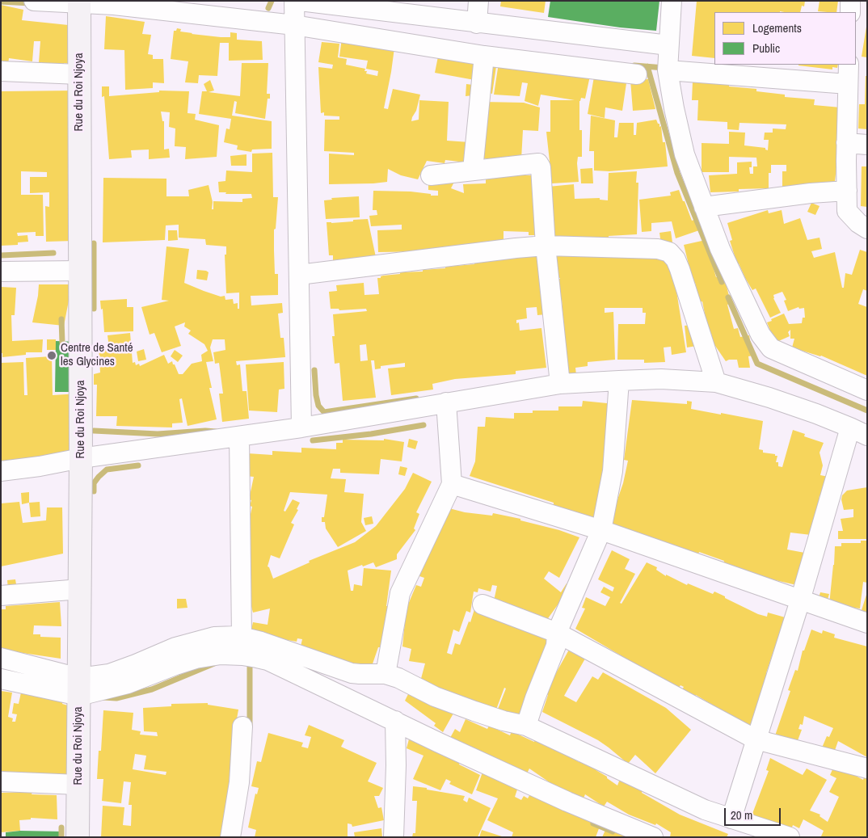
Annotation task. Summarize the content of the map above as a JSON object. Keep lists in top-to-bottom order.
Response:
{
  "streets": {
    "main road": ["Rue du Roi Njoya"]
  },
  "places": ["Centre de Santé les Glycines"],
  "legend": ["Logements", "Public"],
  "scale_bar": "20 m"
}
